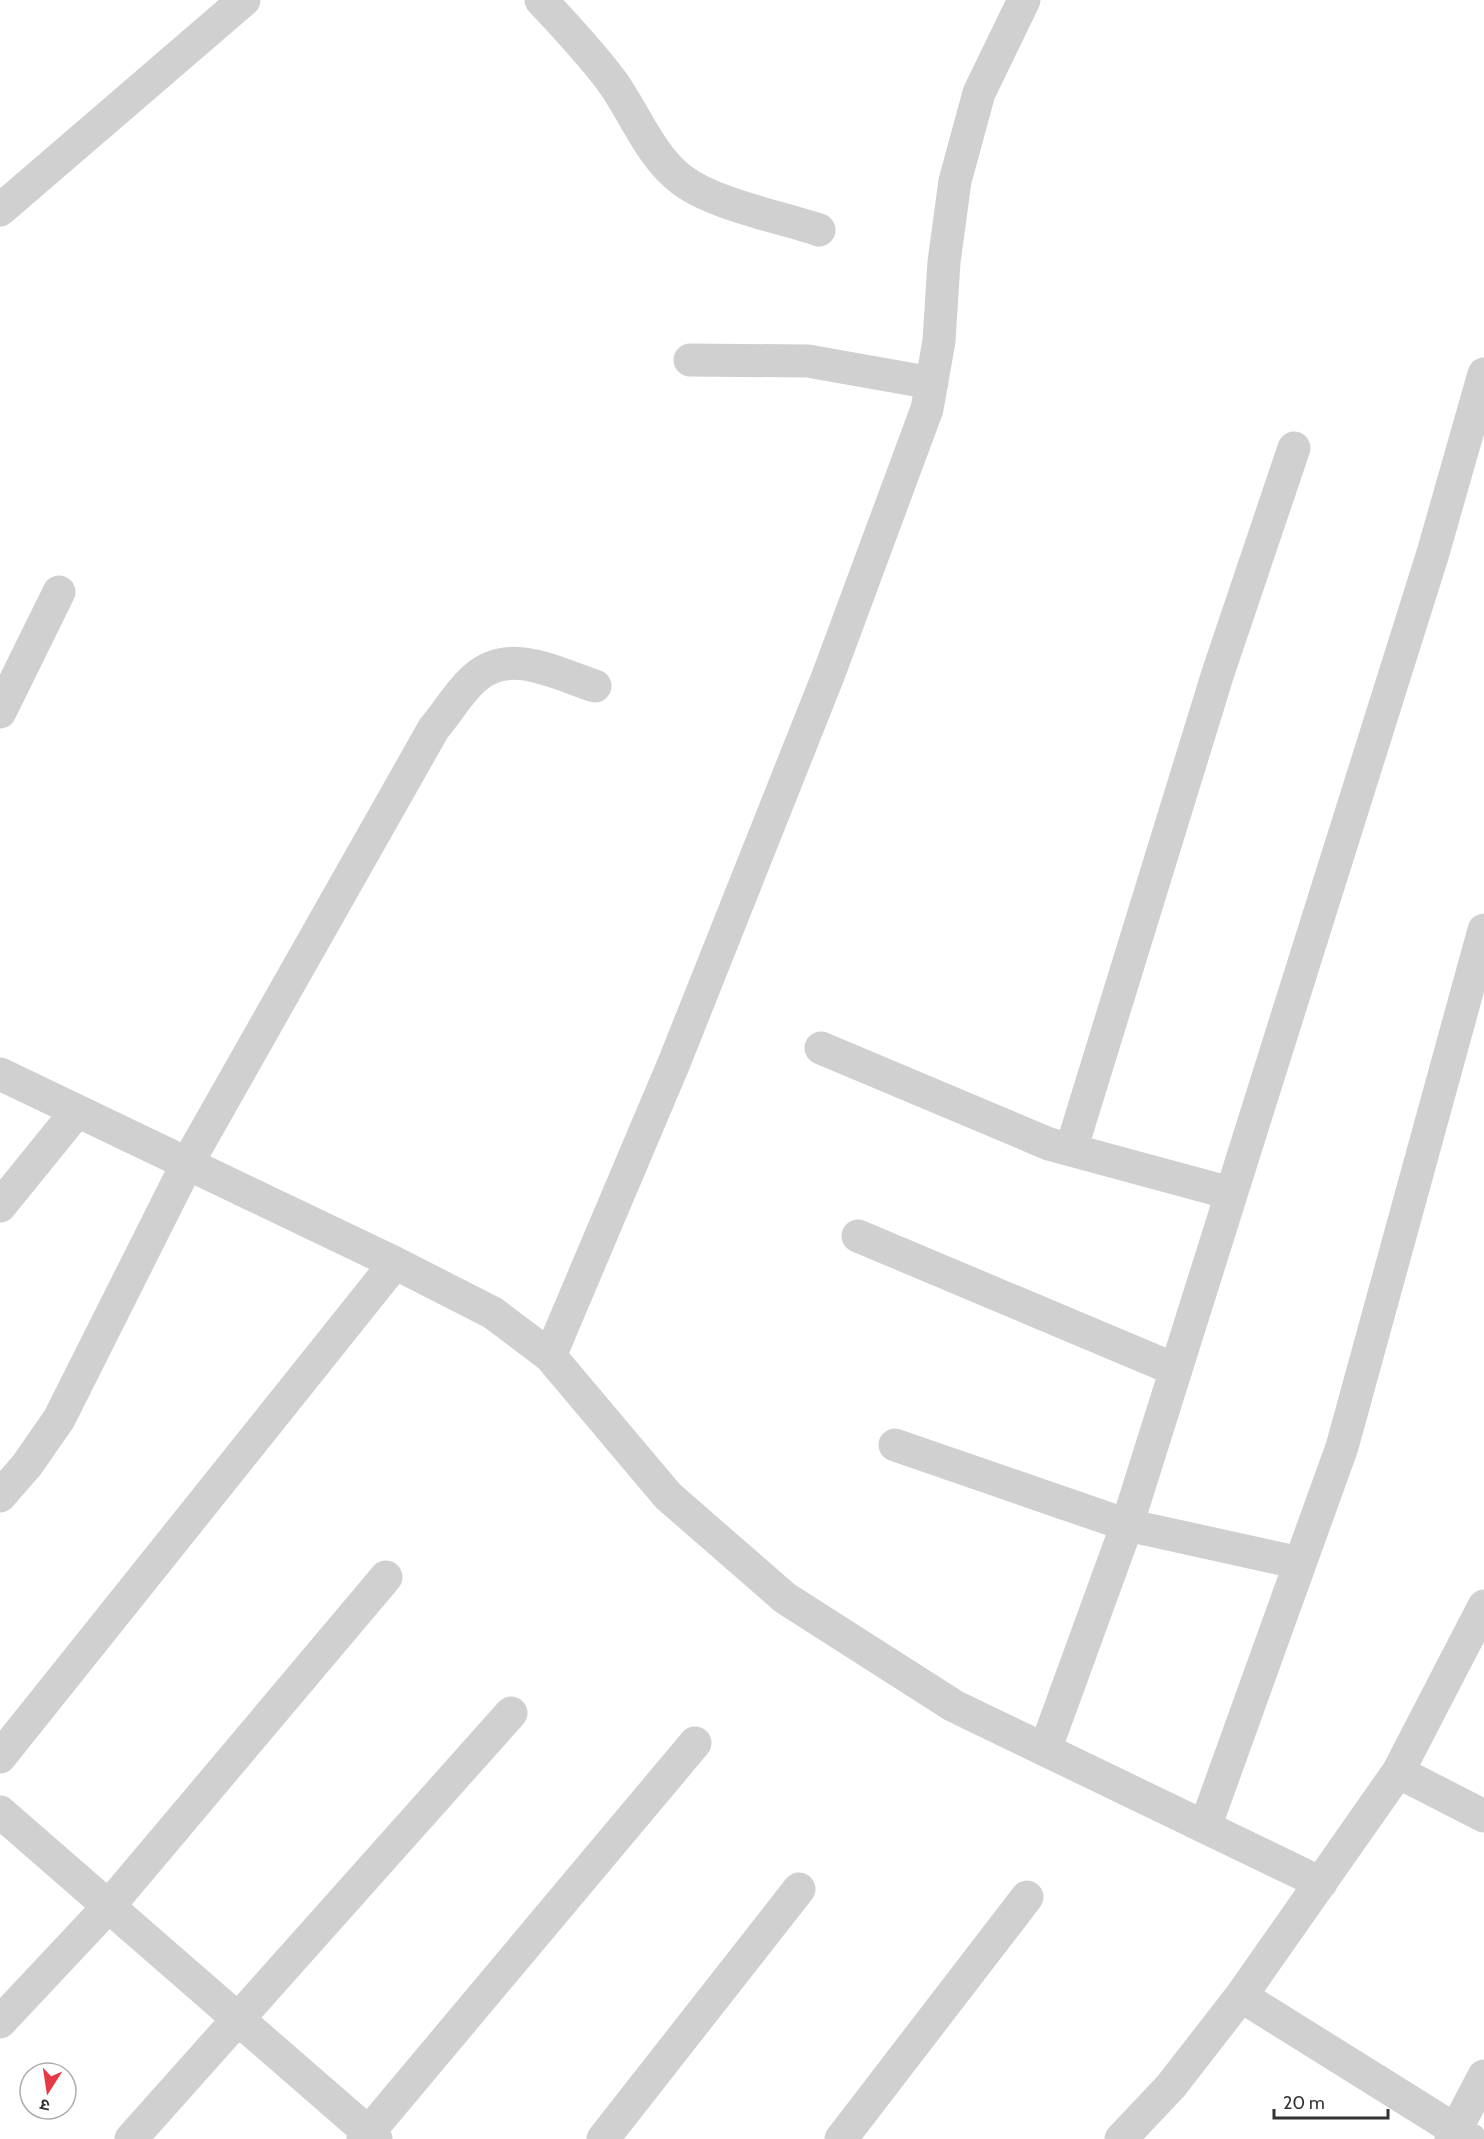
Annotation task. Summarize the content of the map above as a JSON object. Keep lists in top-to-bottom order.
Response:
{
  "scale_bar": "20 m",
  "north": "bottom"
}
